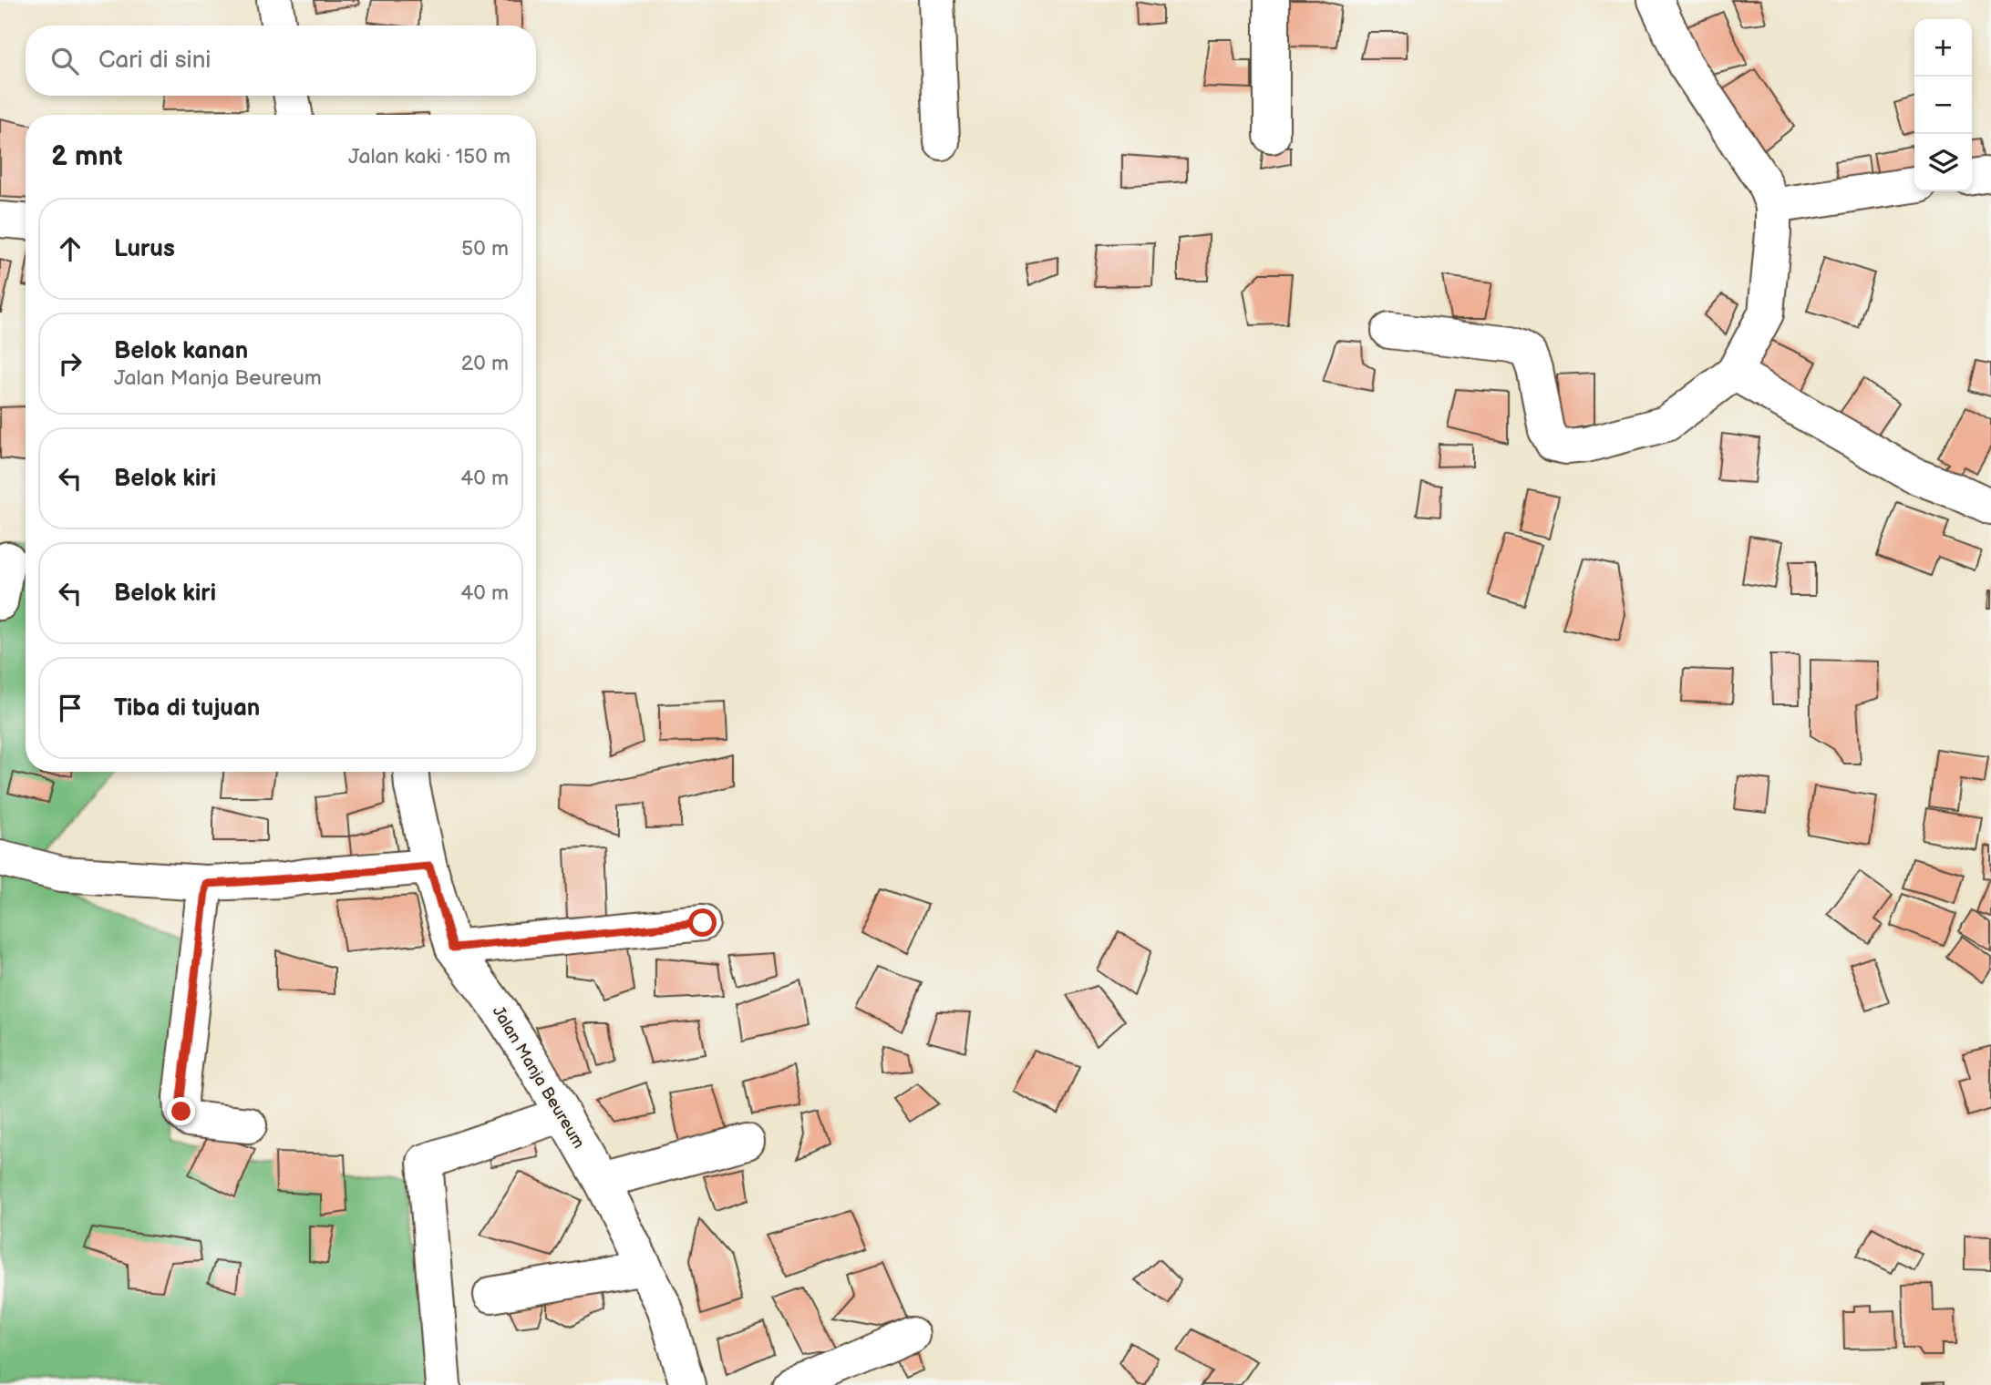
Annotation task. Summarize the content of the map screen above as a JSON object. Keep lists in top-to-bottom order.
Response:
{
  "streets": {
    "street": ["Jalan Manja Beureum"]
  },
  "page": {
    "map_buttons": ["+", "−"],
    "search": "Cari di sini",
    "heading": ["2 mnt", "Jalan kaki · 150 m"],
    "list": [
      ["Lurus", "50 m"],
      ["Belok kanan", "Jalan Manja Beureum", "20 m"],
      ["Belok kiri", "40 m"],
      ["Belok kiri", "40 m"],
      "Tiba di tujuan"
    ]
  }
}
